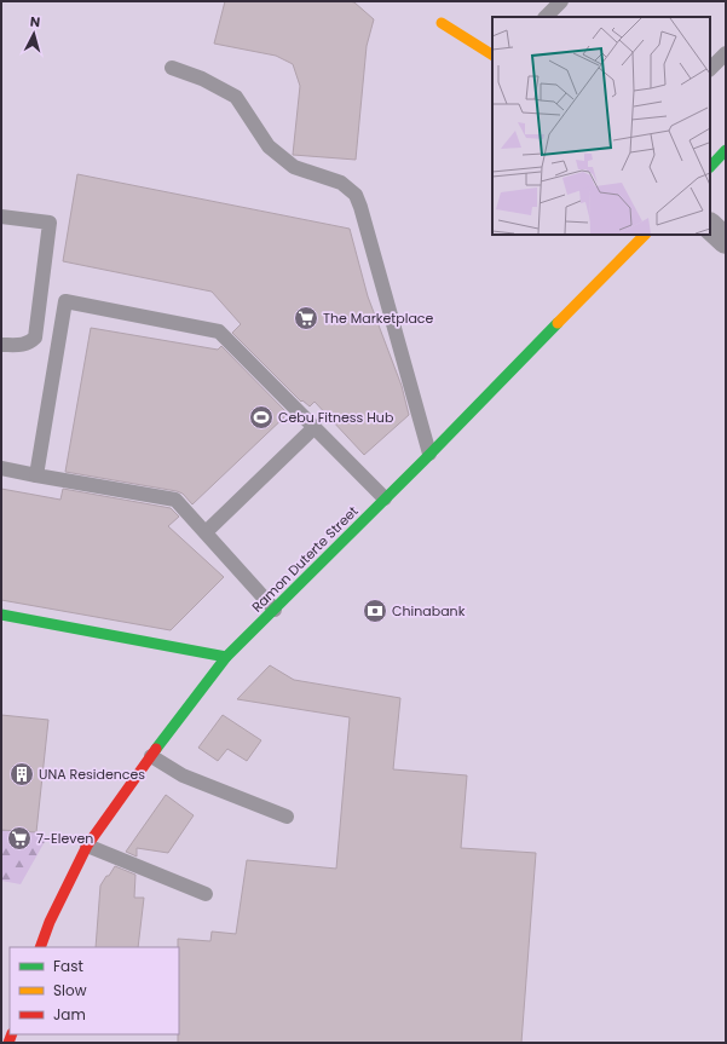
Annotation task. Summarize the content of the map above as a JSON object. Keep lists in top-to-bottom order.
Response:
{
  "streets": {
    "main road": ["Ramon Duterte Street"]
  },
  "places": {
    "supermarket": ["The Marketplace", "7-Eleven"],
    "sports": ["Cebu Fitness Hub"],
    "bank": ["Chinabank"],
    "building": ["UNA Residences"]
  },
  "legend": ["Fast", "Slow", "Jam"],
  "north": "top"
}
